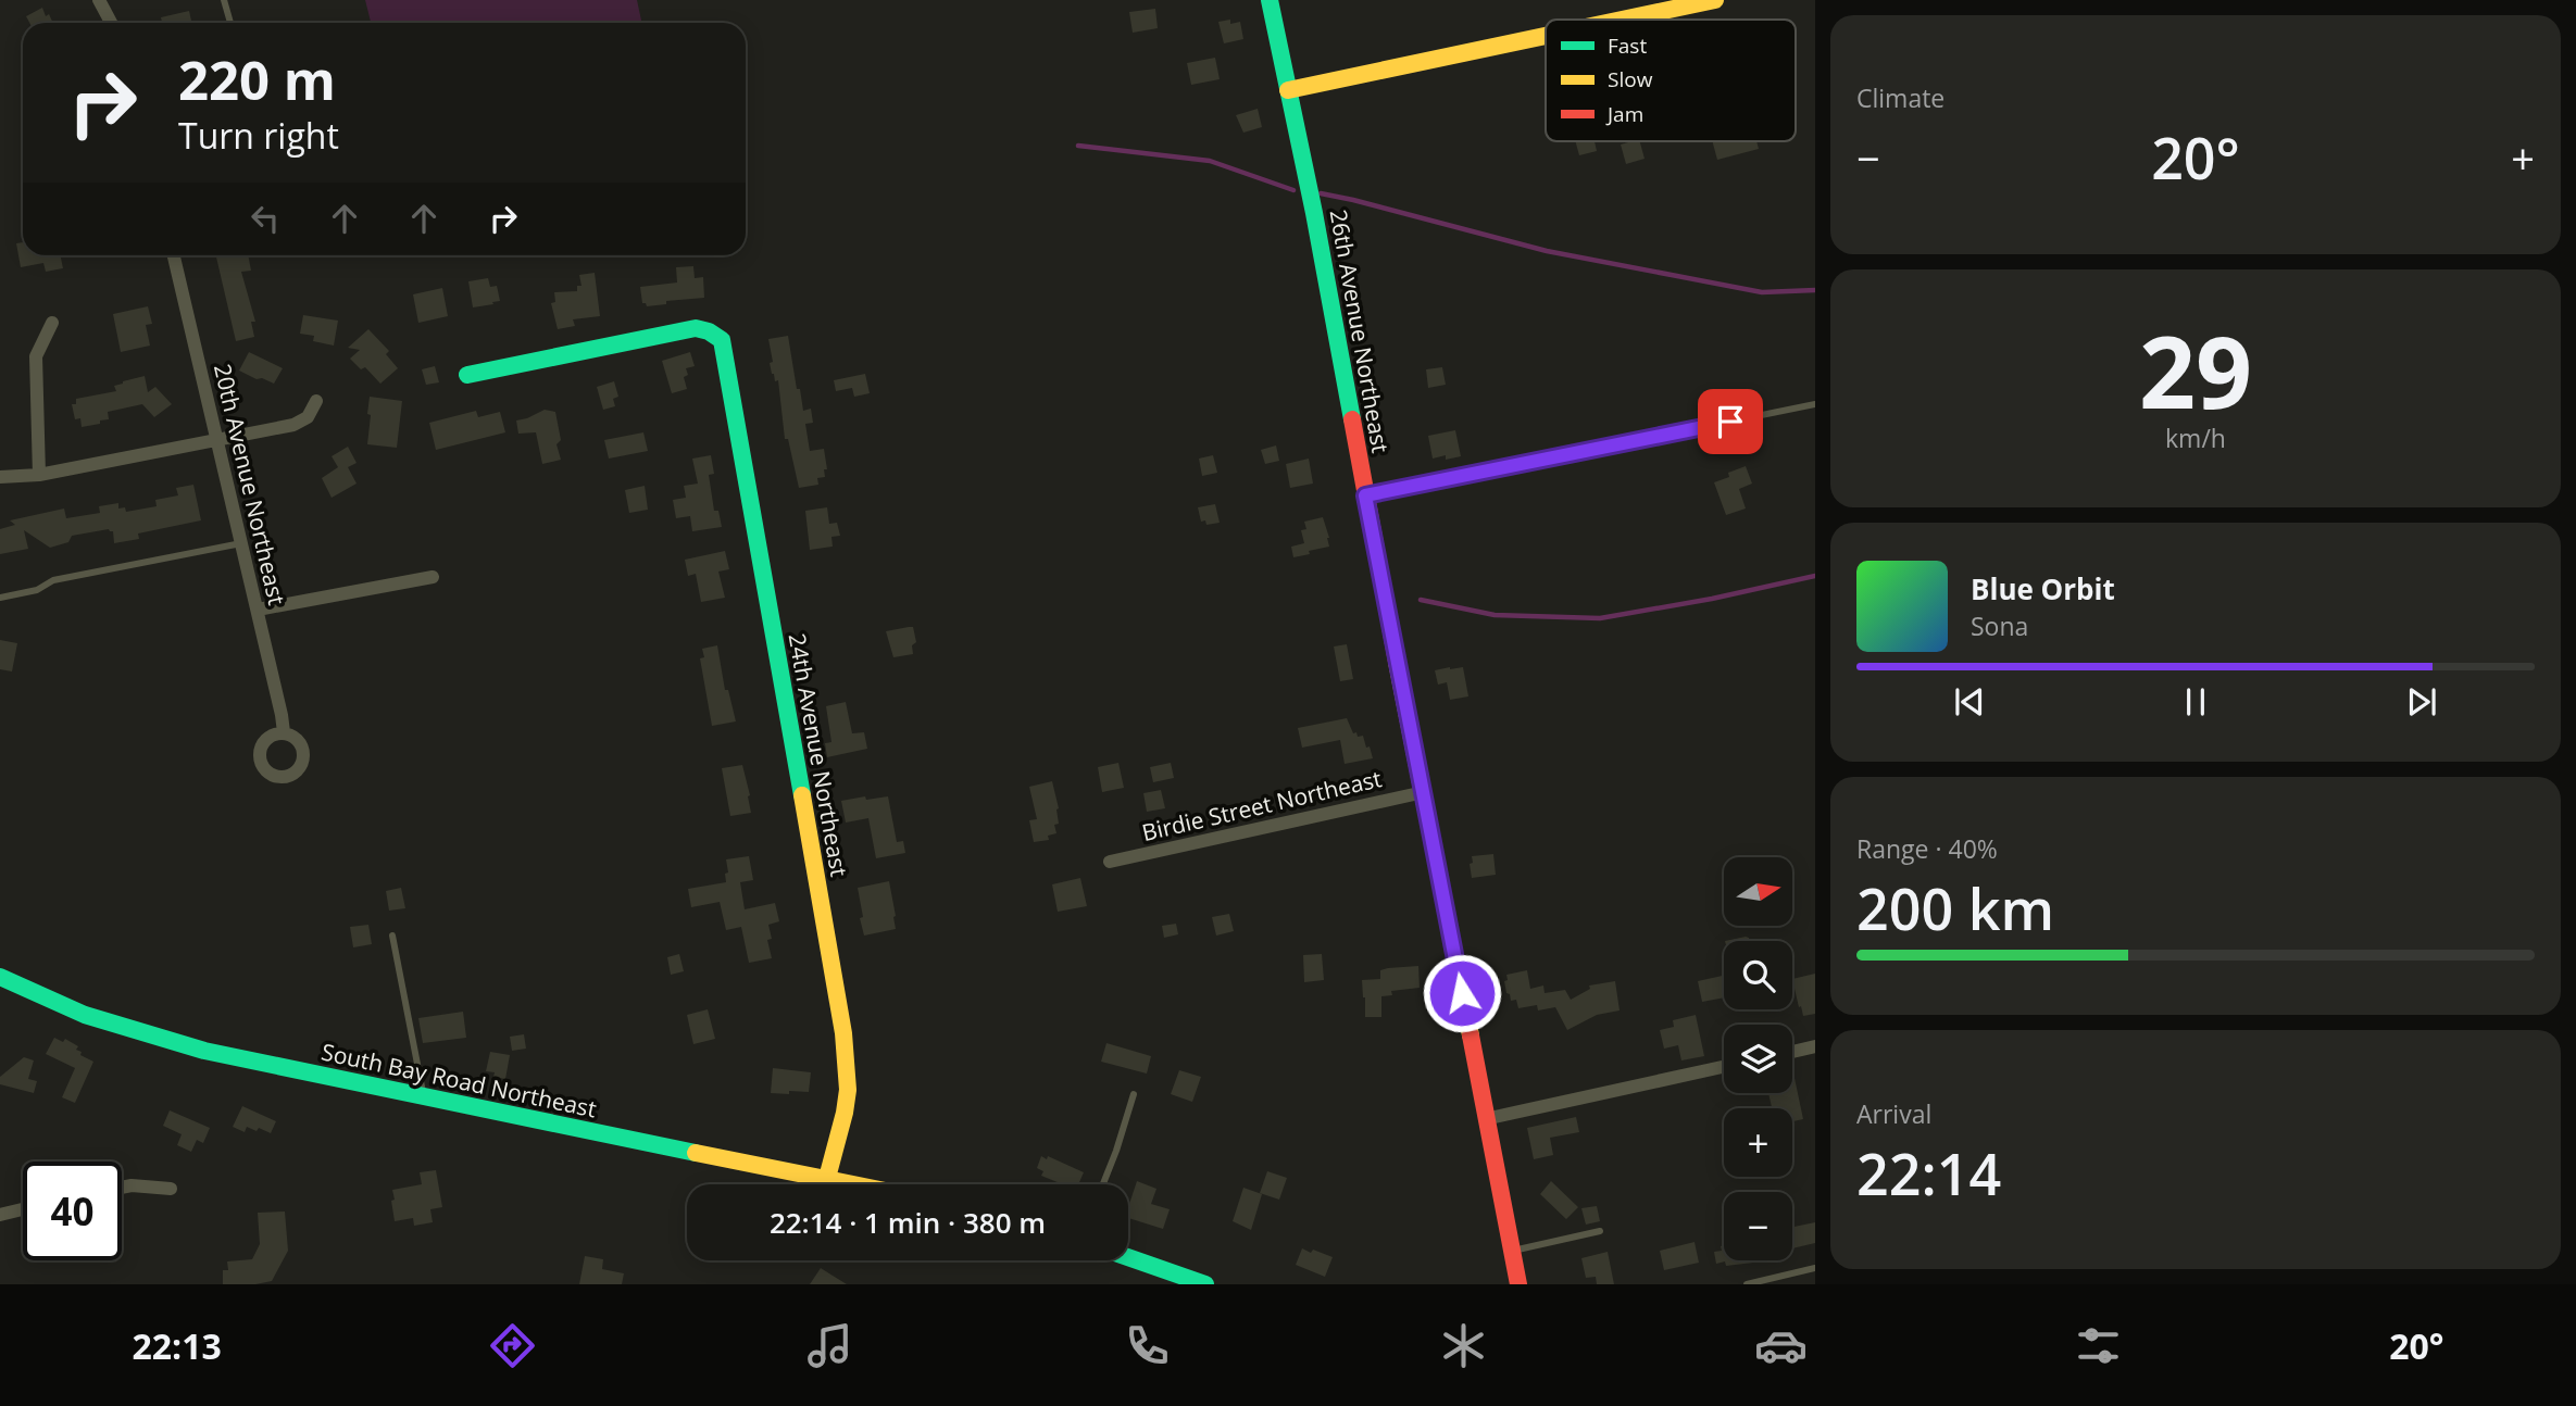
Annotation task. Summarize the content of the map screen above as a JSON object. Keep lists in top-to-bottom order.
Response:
{
  "streets": {
    "street": [
      "26th Avenue Northeast",
      "20th Avenue Northeast",
      "24th Avenue Northeast",
      "Birdie Street Northeast",
      "South Bay Road Northeast"
    ]
  },
  "crossings": [
    ["26th Avenue Northeast", "Birdie Street Northeast"],
    ["24th Avenue Northeast", "South Bay Road Northeast"]
  ],
  "legend": ["Fast", "Slow", "Jam"],
  "north": "right",
  "page": {
    "tile": [
      "Climate",
      ["29", "km/h"],
      ["Range · 40%", "200 km"],
      ["Arrival", "22:14"]
    ],
    "turn": ["220 m", "Turn right"],
    "heat": ["−", "20°", "+"],
    "song": ["Blue Orbit", "Sona"],
    "map_buttons": ["+", "−"],
    "limit": "40",
    "trip": "22:14 · 1 min · 380 m",
    "tabs": ["22:13", "20°"]
  }
}
